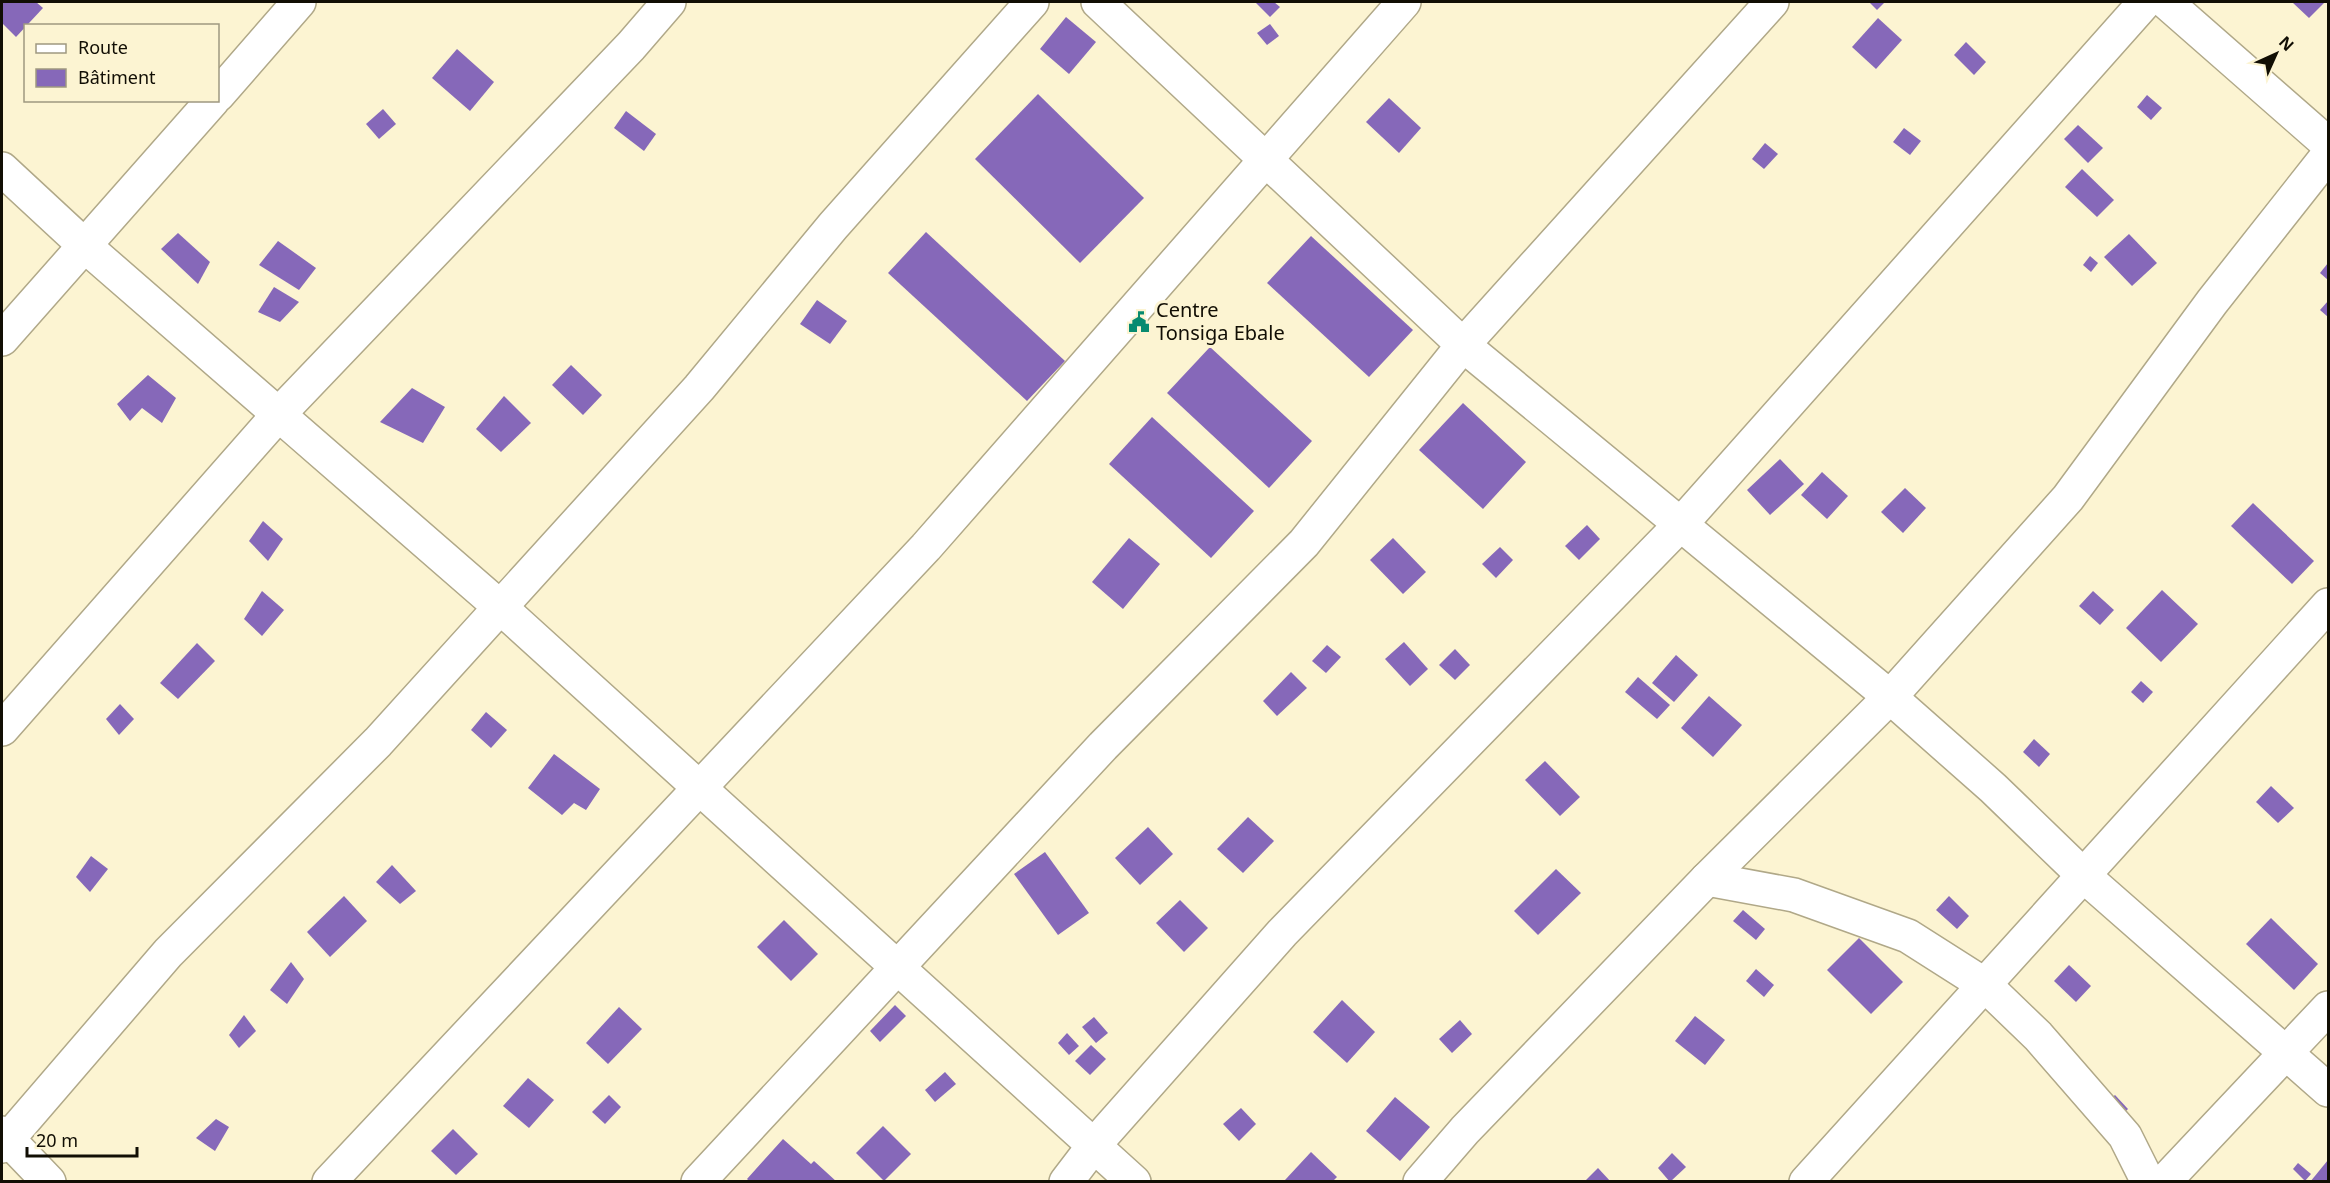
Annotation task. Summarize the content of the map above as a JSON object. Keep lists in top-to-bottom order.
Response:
{
  "places": {
    "public building": ["Centre Tonsiga Ebale"]
  },
  "legend": ["Route", "Bâtiment"],
  "scale_bar": "20 m",
  "north": "top right"
}
